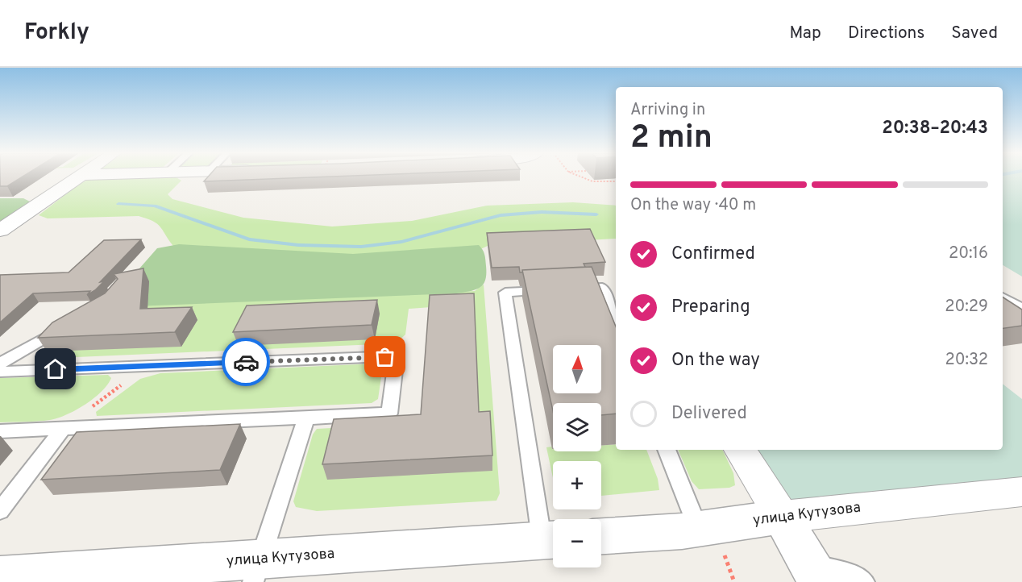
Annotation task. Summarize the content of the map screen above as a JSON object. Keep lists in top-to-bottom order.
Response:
{
  "streets": {
    "street": ["улица Кутузова"]
  },
  "north": "top",
  "page": {
    "header": "Forkly",
    "nav": ["Map", "Directions", "Saved"],
    "heading": ["2 min", "Arriving in", "20:38–20:43"],
    "bar": "On the way · 40 m",
    "list": [
      ["Confirmed", "20:16"],
      ["Preparing", "20:29"],
      ["On the way", "20:32"],
      "Delivered"
    ],
    "map_buttons": ["+", "−"]
  }
}
